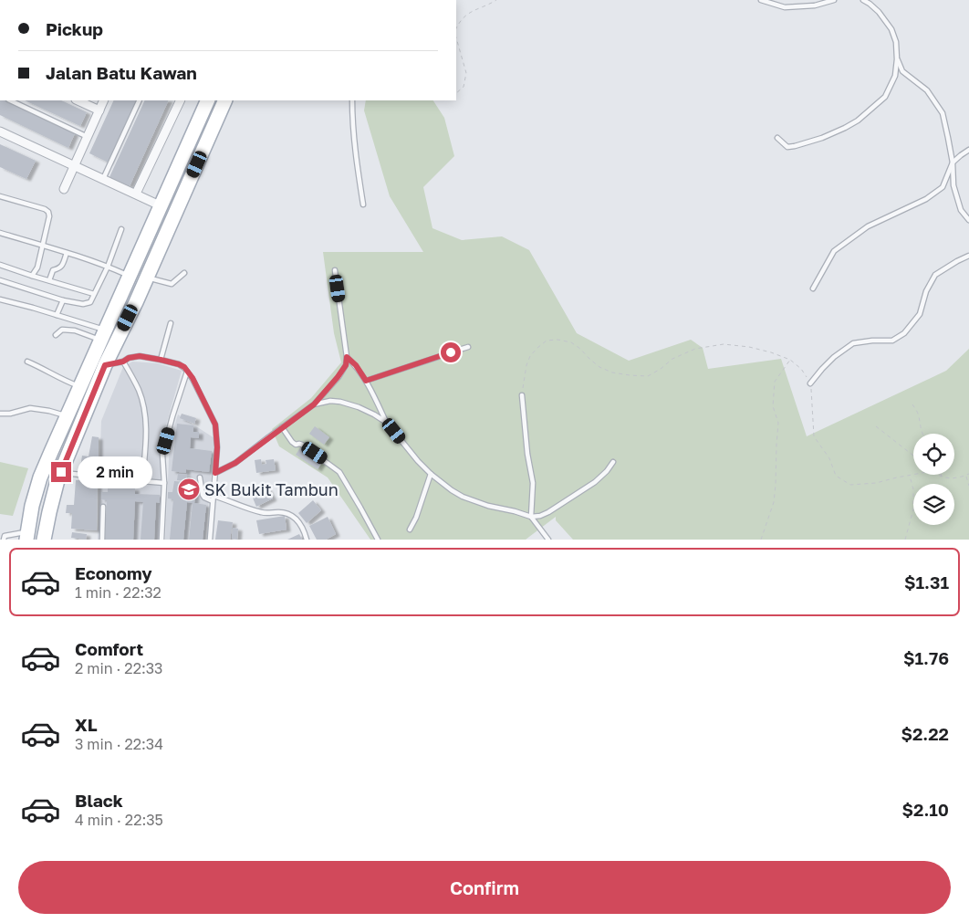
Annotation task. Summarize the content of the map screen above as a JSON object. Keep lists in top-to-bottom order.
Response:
{
  "places": {
    "school or university": ["SK Bukit Tambun"]
  },
  "page": {
    "banner": ["Pickup", "Jalan Batu Kawan"],
    "bubble": "2 min",
    "list": [
      {
        "name": "Economy",
        "note": "1 min · 22:32",
        "value": "$1.31"
      },
      {
        "name": "Comfort",
        "note": "2 min · 22:33",
        "value": "$1.76"
      },
      {
        "name": "XL",
        "note": "3 min · 22:34",
        "value": "$2.22"
      },
      {
        "name": "Black",
        "note": "4 min · 22:35",
        "value": "$2.10"
      }
    ],
    "buttons": "Confirm"
  }
}
